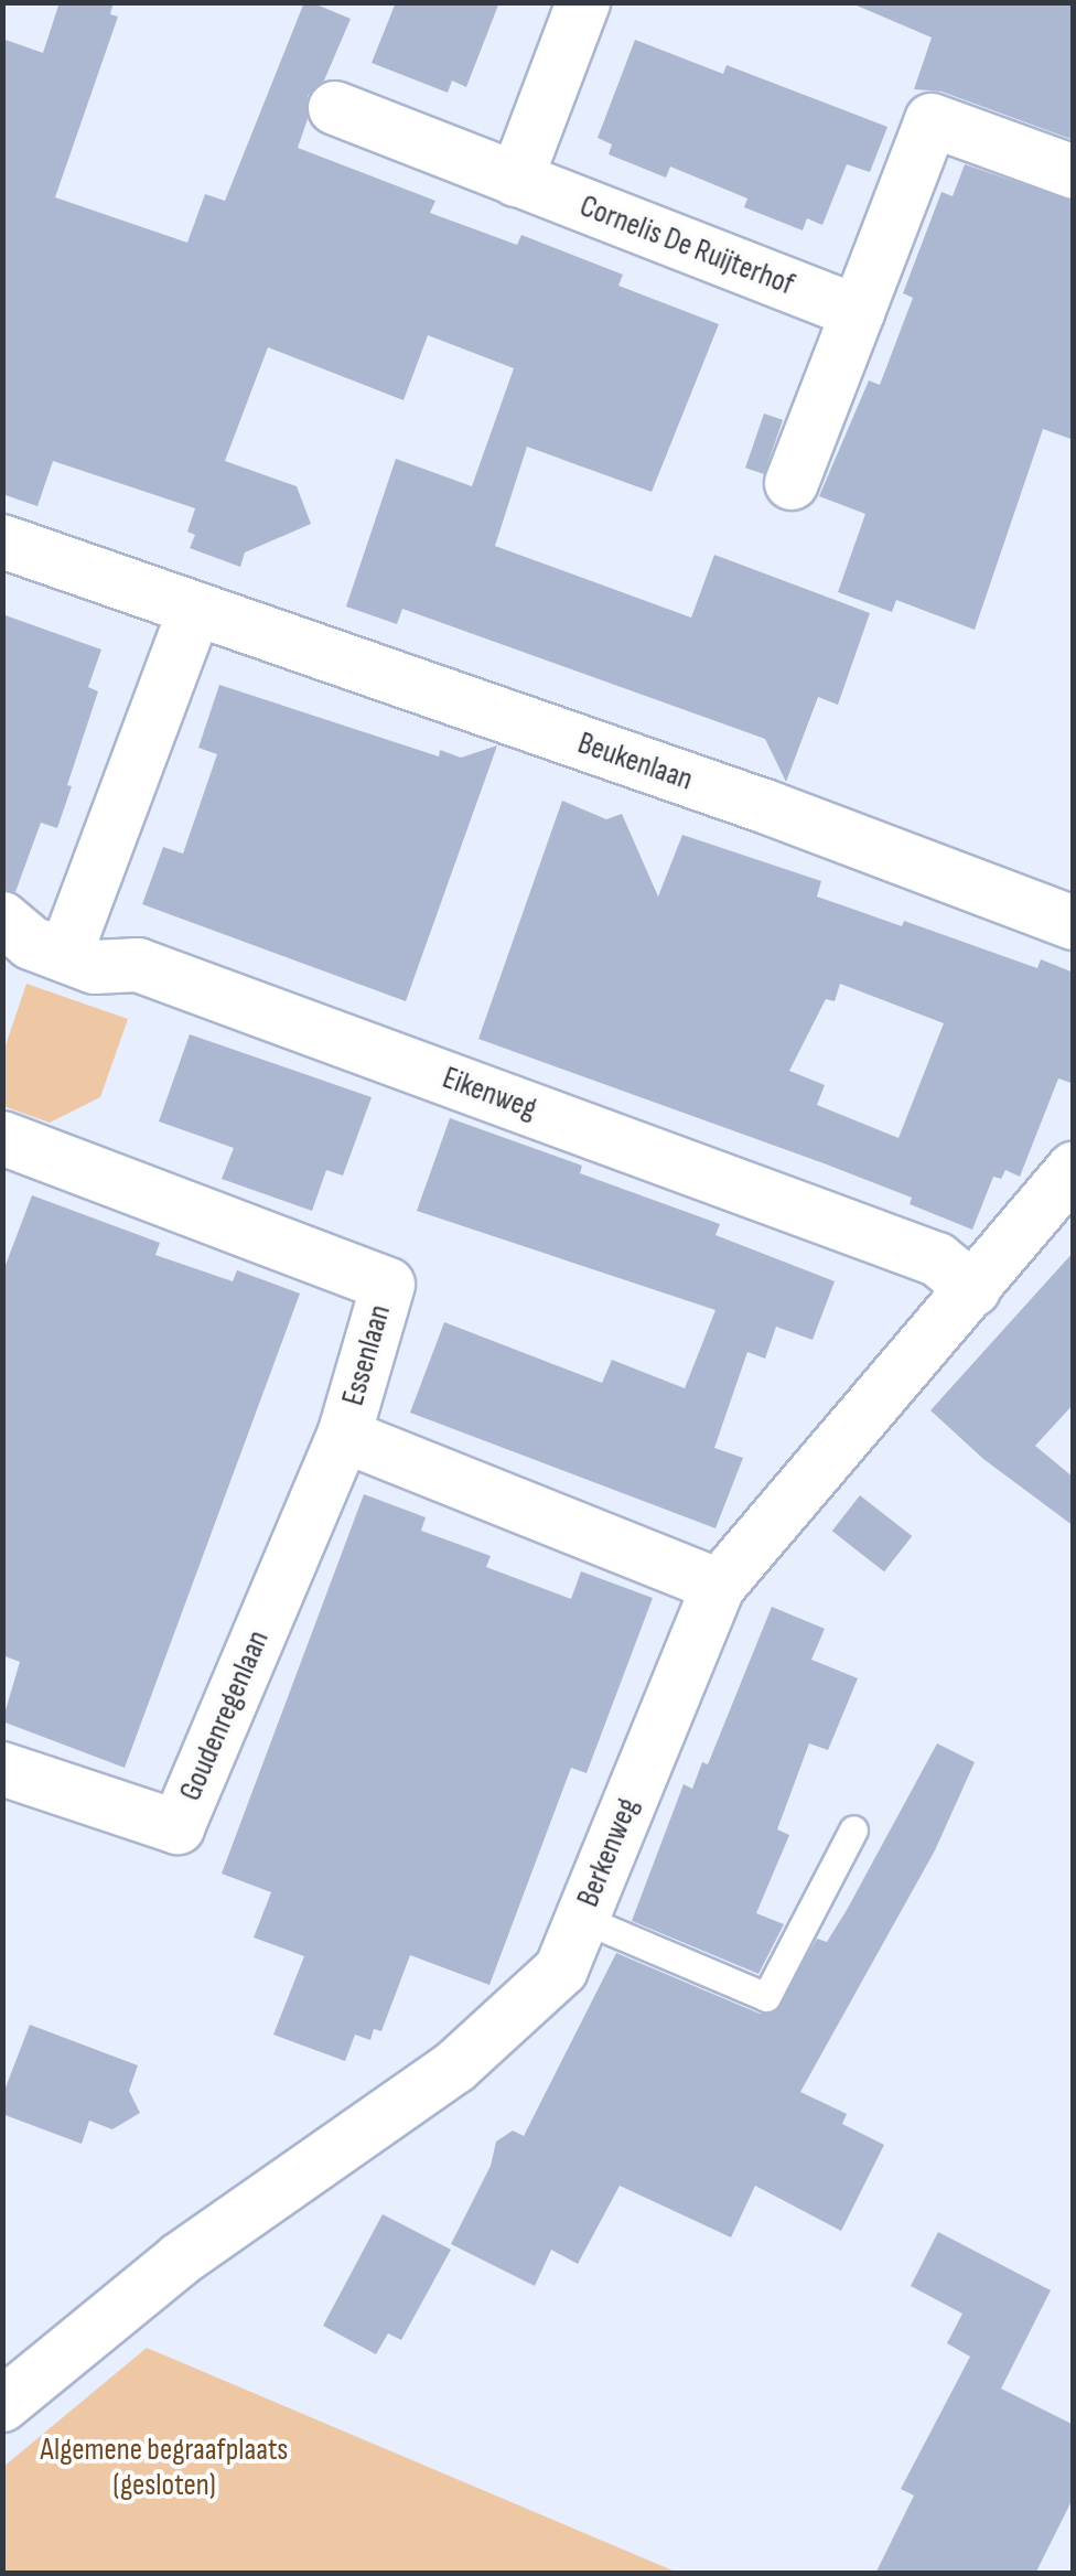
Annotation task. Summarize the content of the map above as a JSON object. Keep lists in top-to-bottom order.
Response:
{
  "streets": {
    "street": [
      "Cornelis De Ruijterhof",
      "Beukenlaan",
      "Eikenweg",
      "Essenlaan",
      "Goudenregenlaan",
      "Berkenweg"
    ]
  },
  "crossings": [
    ["Eikenweg", "Berkenweg"],
    ["Essenlaan", "Goudenregenlaan"],
    ["Essenlaan", "Berkenweg"]
  ],
  "parks": ["Algemene begraafplaats (gesloten)"]
}
